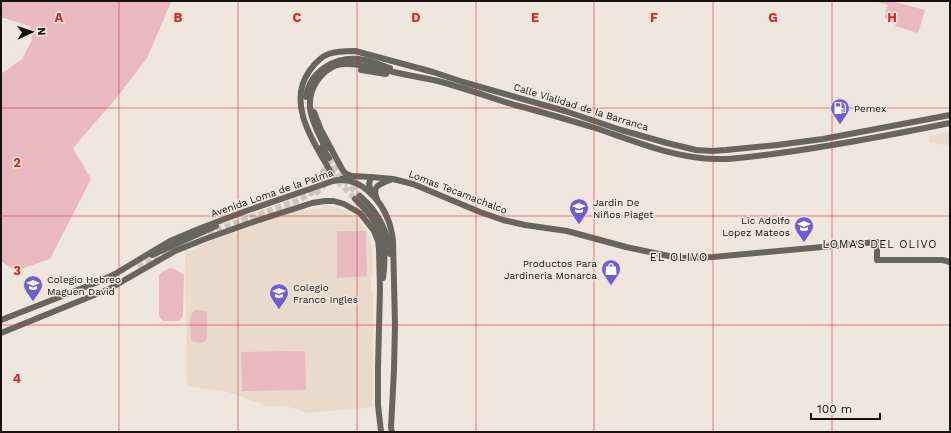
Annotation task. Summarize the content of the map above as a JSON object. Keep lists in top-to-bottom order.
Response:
{
  "streets": {
    "main road": ["Calle Vialidad de la Barranca", "Lomas Tecamachalco", "Avenida Loma de la Palma"]
  },
  "crossings": [
    ["Lomas Tecamachalco", "Avenida Loma de la Palma"]
  ],
  "districts": ["LOMAS DEL OLIVO", "EL OLIVO"],
  "places": {
    "fuel station": ["Pemex"],
    "school or university": [
      "Jardin De Niños Piaget",
      "Lic Adolfo Lopez Mateos",
      "Colegio Hebreo Maguen David",
      "Colegio Franco Ingles"
    ],
    "shop": ["Productos Para Jardineria Monarca"]
  },
  "scale_bar": "100 m",
  "north": "right",
  "grid": {
    "columns": [
      "A",
      "B",
      "C",
      "D",
      "E",
      "F",
      "G",
      "H"
    ],
    "rows": ["2", "3", "4"]
  }
}
